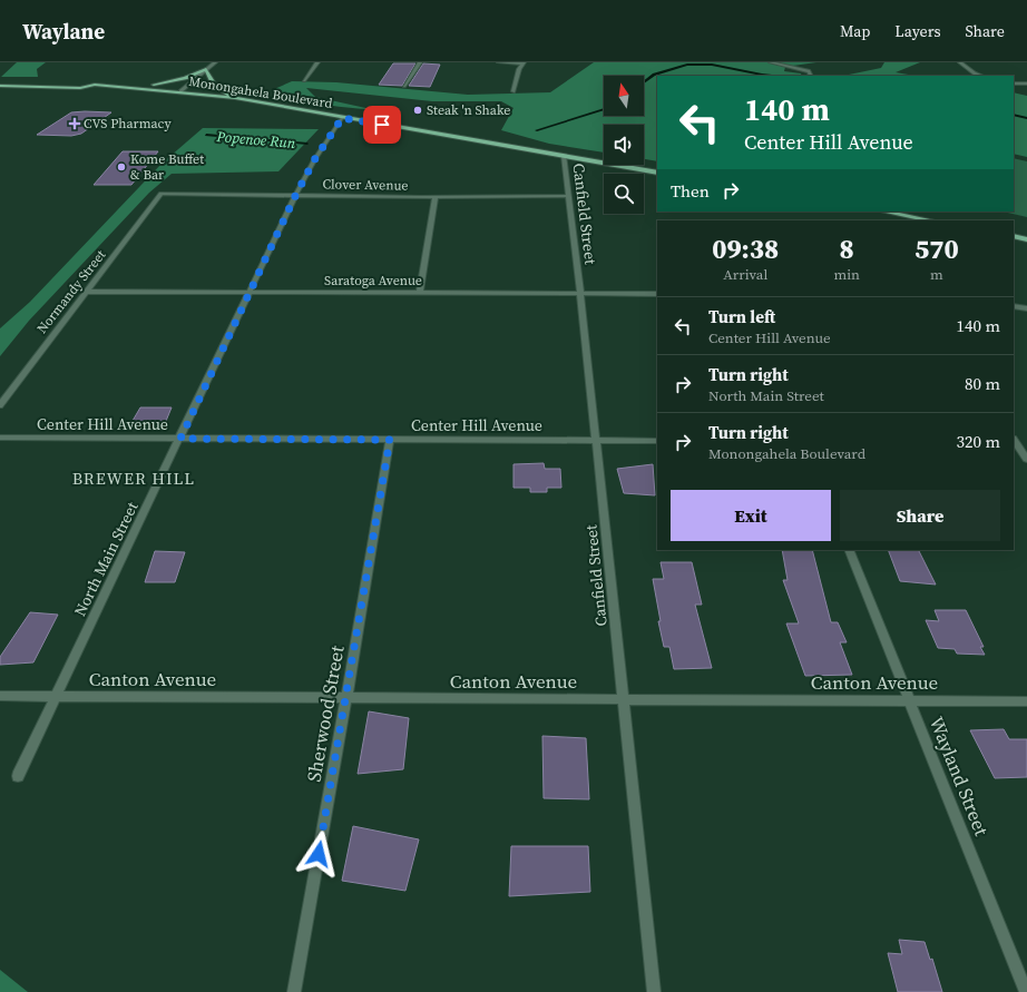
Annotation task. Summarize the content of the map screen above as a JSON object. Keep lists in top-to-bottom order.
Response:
{
  "streets": {
    "main road": ["Monongahela Boulevard"],
    "street": [
      "Clover Avenue",
      "Canfield Street",
      "Saratoga Avenue",
      "Normandy Street",
      "Center Hill Avenue",
      "North Main Street",
      "Canton Avenue",
      "Sherwood Street",
      "Wayland Street"
    ]
  },
  "crossings": [
    ["Monongahela Boulevard", "Canfield Street"],
    ["Monongahela Boulevard", "North Main Street"],
    ["Clover Avenue", "Canfield Street"],
    ["Clover Avenue", "Normandy Street"],
    ["Clover Avenue", "North Main Street"],
    ["Canfield Street", "Saratoga Avenue"],
    ["Canfield Street", "Center Hill Avenue"],
    ["Canfield Street", "Canton Avenue"],
    ["Saratoga Avenue", "Normandy Street"],
    ["Saratoga Avenue", "North Main Street"],
    ["Center Hill Avenue", "North Main Street"],
    ["Center Hill Avenue", "Sherwood Street"],
    ["North Main Street", "Canton Avenue"],
    ["Canton Avenue", "Sherwood Street"],
    ["Canton Avenue", "Wayland Street"]
  ],
  "districts": ["BREWER HILL"],
  "water": ["Popenoe Run"],
  "places": {
    "other": ["Steak 'n Shake", "Kome Buffet & Bar"],
    "health": ["CVS Pharmacy"]
  },
  "north": "top",
  "page": {
    "header": "Waylane",
    "nav": ["Map", "Layers", "Share"],
    "turn": ["140 m", "Center Hill Avenue"],
    "then": "Then",
    "eta": [
      "09:38",
      "Arrival",
      "8",
      "min",
      "570",
      "m"
    ],
    "list": [
      {
        "name": "Turn left",
        "note": "Center Hill Avenue",
        "value": "140 m"
      },
      {
        "name": "Turn right",
        "note": "North Main Street",
        "value": "80 m"
      },
      {
        "name": "Turn right",
        "note": "Monongahela Boulevard",
        "value": "320 m"
      }
    ],
    "buttons": ["Exit", "Share"]
  }
}
